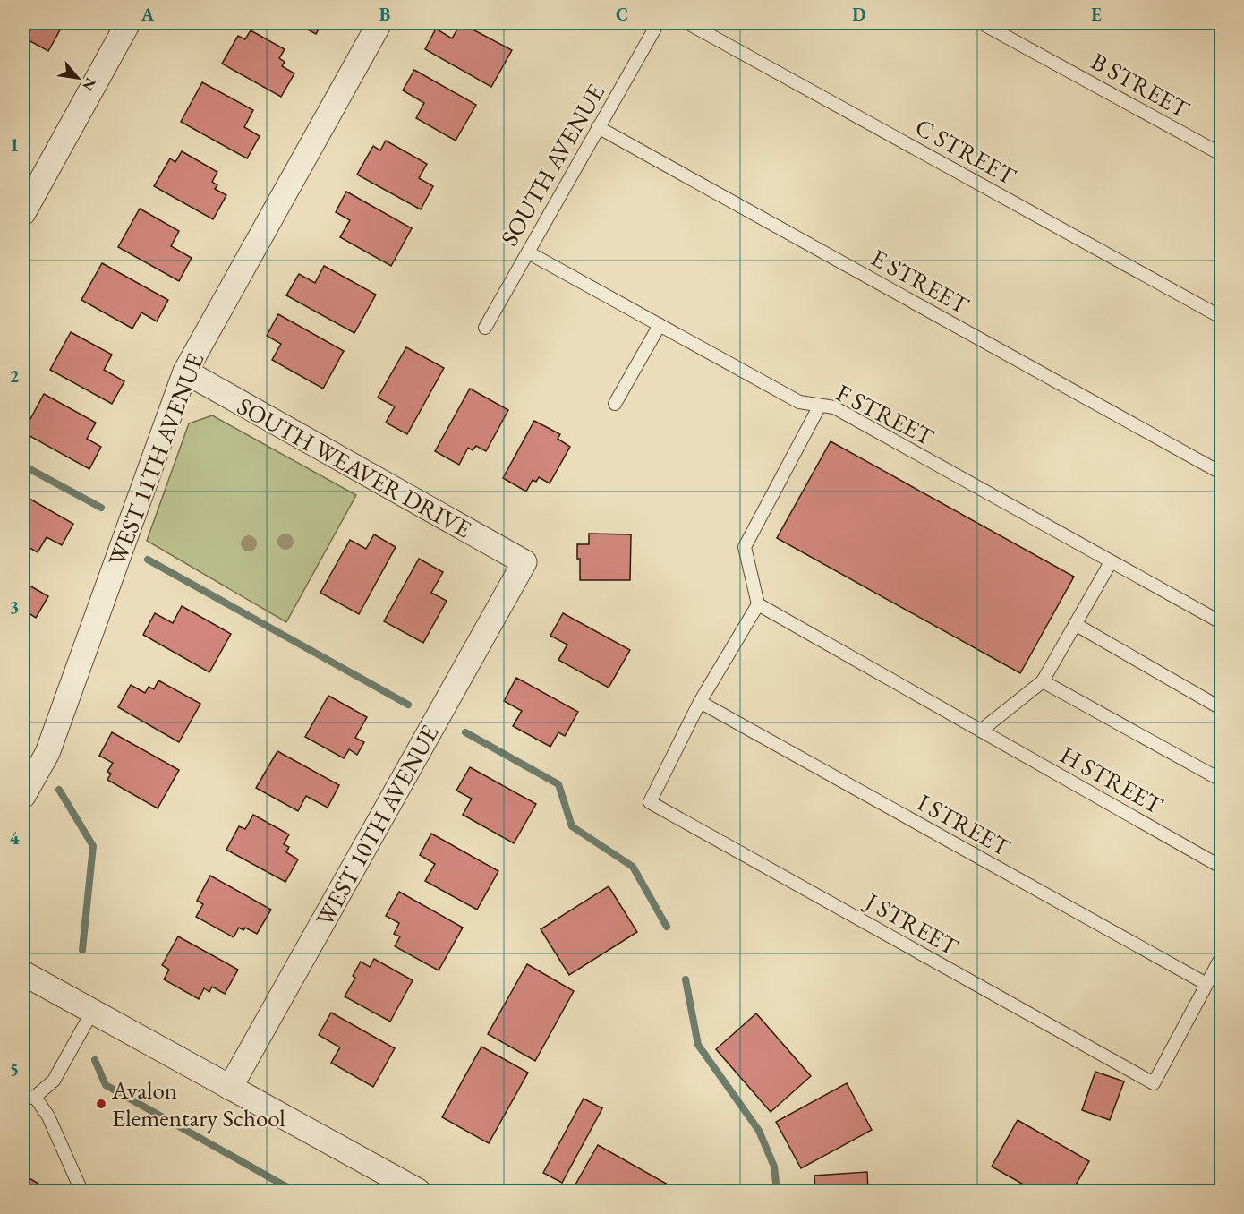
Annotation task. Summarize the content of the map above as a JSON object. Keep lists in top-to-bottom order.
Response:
{
  "streets": {
    "street": ["WEST 11TH AVENUE", "SOUTH WEAVER DRIVE", "WEST 10TH AVENUE"],
    "lane": [
      "B STREET",
      "C STREET",
      "SOUTH AVENUE",
      "E STREET",
      "F STREET",
      "H STREET",
      "I STREET",
      "J STREET"
    ]
  },
  "crossings": [
    ["SOUTH AVENUE", "E STREET"],
    ["SOUTH AVENUE", "F STREET"],
    ["WEST 11TH AVENUE", "SOUTH WEAVER DRIVE"],
    ["SOUTH WEAVER DRIVE", "WEST 10TH AVENUE"],
    ["I STREET", "J STREET"]
  ],
  "places": ["Avalon Elementary School"],
  "north": "bottom right",
  "grid": {
    "columns": [
      "A",
      "B",
      "C",
      "D",
      "E"
    ],
    "rows": [
      "1",
      "2",
      "3",
      "4",
      "5"
    ]
  }
}
